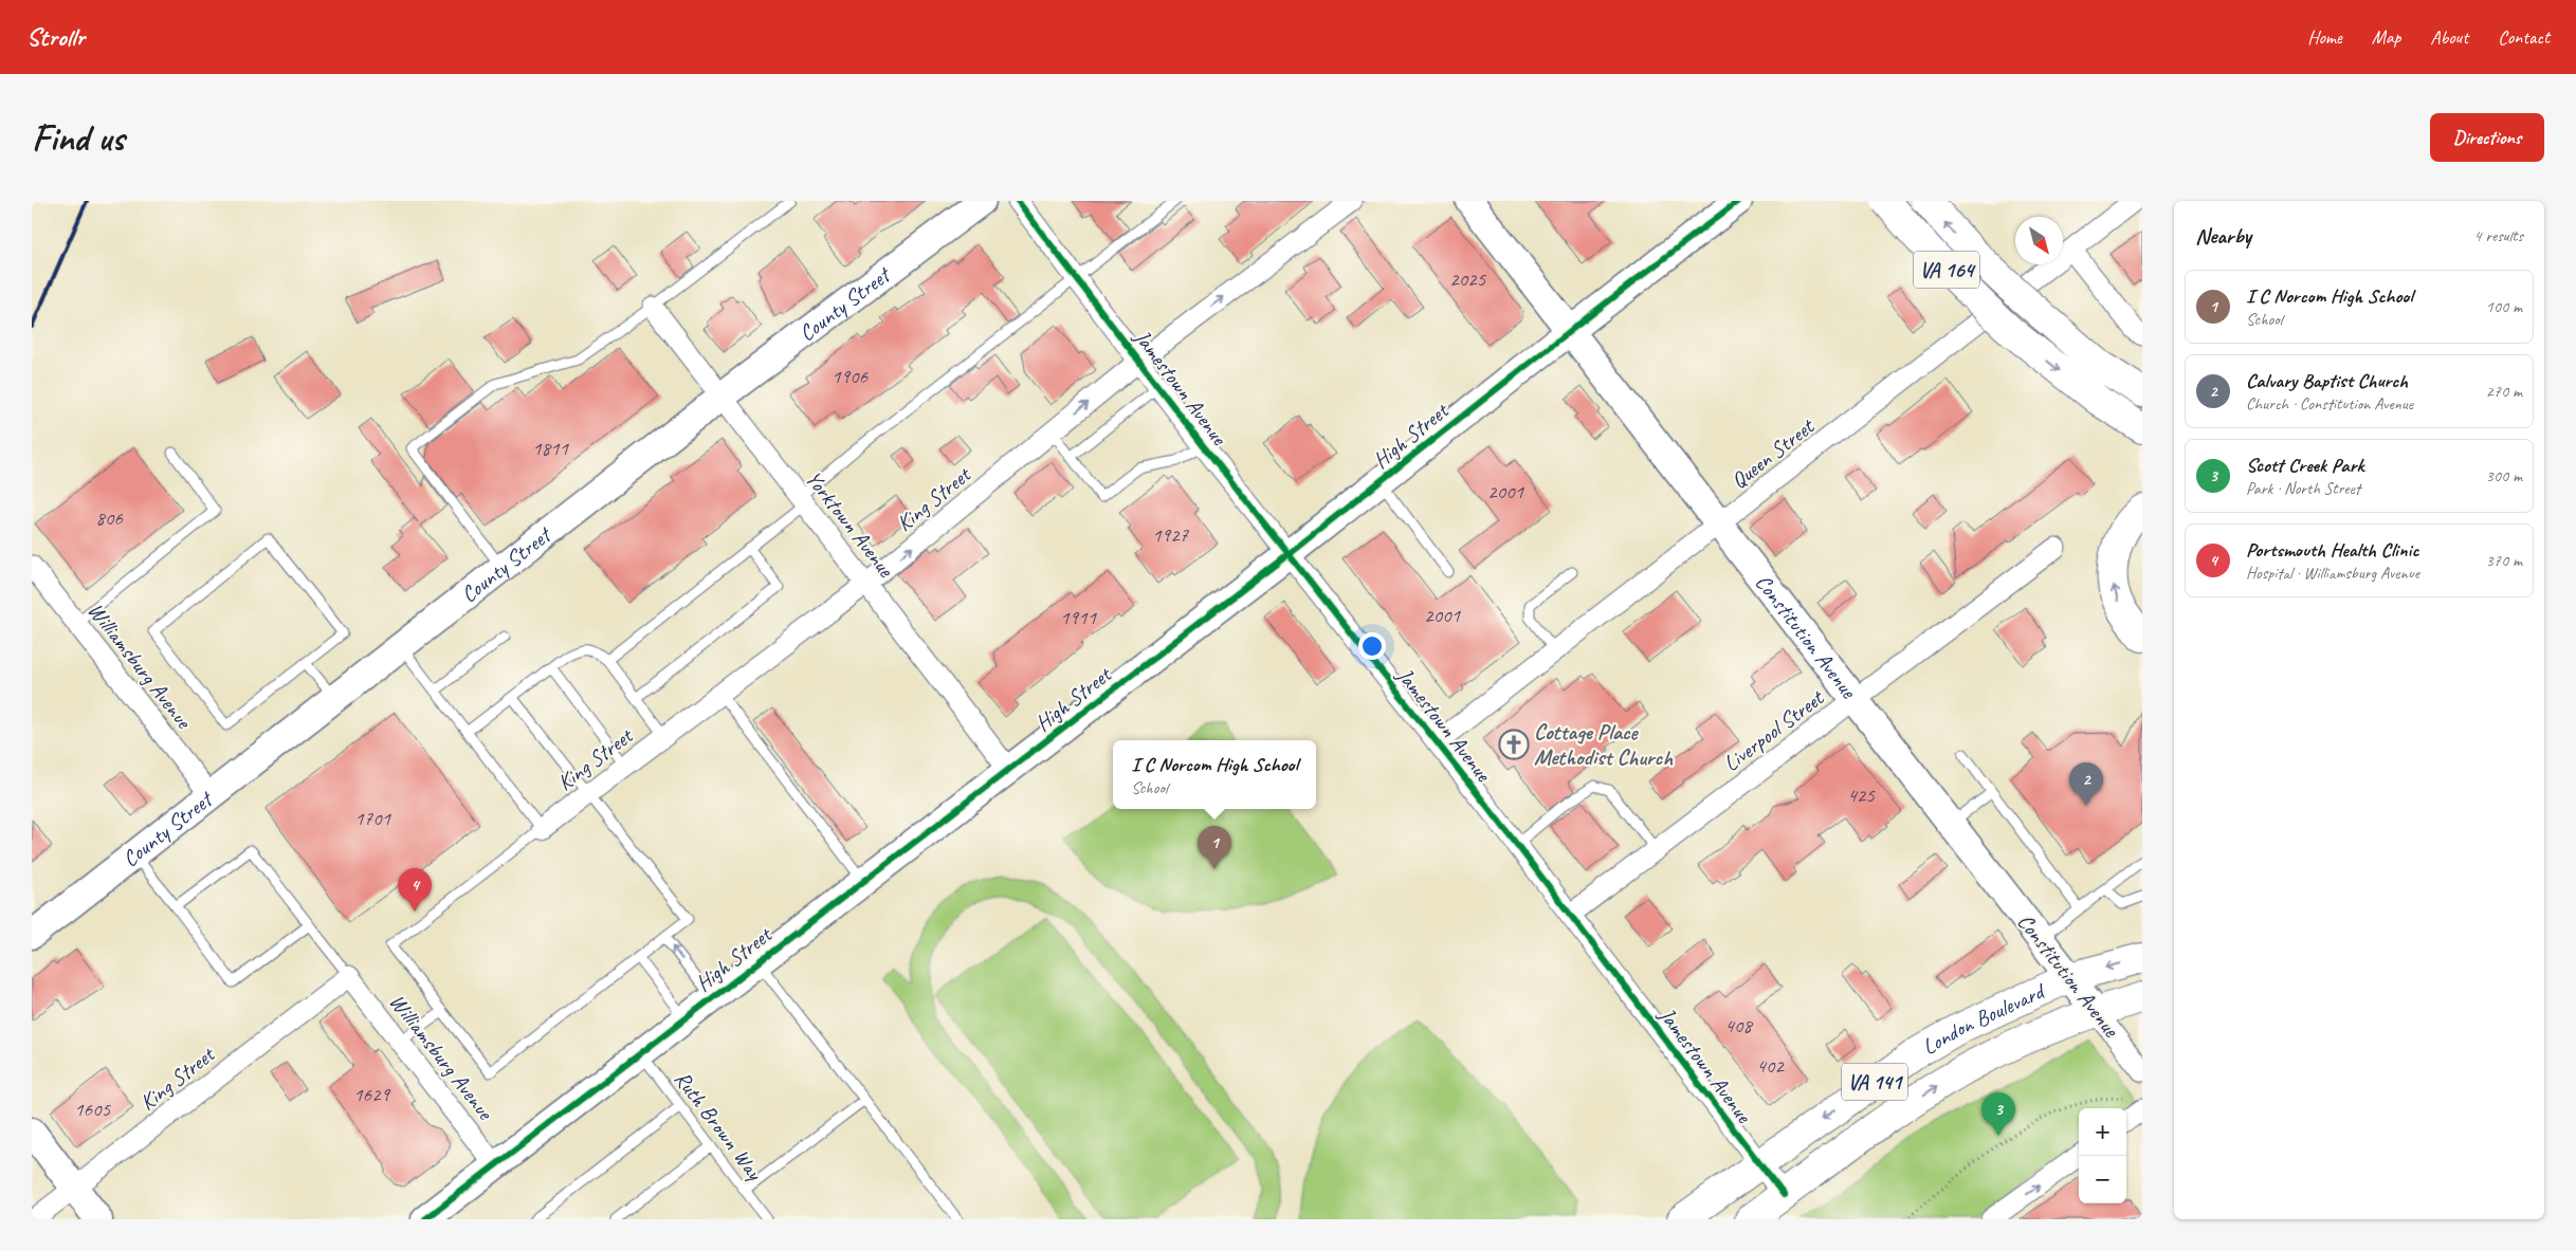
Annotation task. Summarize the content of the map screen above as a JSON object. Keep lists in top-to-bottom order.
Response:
{
  "streets": {
    "main road": ["VA 164", "London Boulevard", "VA 141"],
    "street": [
      "County Street",
      "Jamestown Avenue",
      "High Street",
      "Queen Street",
      "King Street",
      "Yorktown Avenue",
      "Constitution Avenue",
      "Williamsburg Avenue",
      "Liverpool Street"
    ],
    "lane": ["Ruth Brown Way"]
  },
  "crossings": [
    ["County Street", "Yorktown Avenue"],
    ["County Street", "Williamsburg Avenue"],
    ["Jamestown Avenue", "High Street"],
    ["Jamestown Avenue", "Queen Street"],
    ["Jamestown Avenue", "King Street"],
    ["Jamestown Avenue", "Liverpool Street"],
    ["Jamestown Avenue", "London Boulevard"],
    ["High Street", "Yorktown Avenue"],
    ["High Street", "Constitution Avenue"],
    ["High Street", "Williamsburg Avenue"],
    ["High Street", "Ruth Brown Way"],
    ["Queen Street", "Constitution Avenue"],
    ["King Street", "Yorktown Avenue"],
    ["King Street", "Williamsburg Avenue"],
    ["Constitution Avenue", "Liverpool Street"],
    ["Constitution Avenue", "London Boulevard"]
  ],
  "one_way": ["King Street"],
  "places": {
    "church": ["Cottage Place Methodist Church"]
  },
  "house_numbers": [
    "2025",
    "1906",
    "1811",
    "2001",
    "806",
    "1927",
    "2001",
    "1911",
    "425",
    "1701",
    "408",
    "402",
    "1629",
    "1605"
  ],
  "north": "bottom right",
  "page": {
    "header": "Strollr",
    "nav": [
      "Home",
      "Map",
      "About",
      "Contact"
    ],
    "buttons": "Directions",
    "title": "Find us",
    "heading": ["Nearby", "4 results"],
    "list": [
      {
        "mark": "1",
        "name": "I C Norcom High School",
        "note": "School",
        "value": "100 m"
      },
      {
        "mark": "2",
        "name": "Calvary Baptist Church",
        "note": "Church · Constitution Avenue",
        "value": "270 m"
      },
      {
        "mark": "3",
        "name": "Scott Creek Park",
        "note": "Park · North Street",
        "value": "300 m"
      },
      {
        "mark": "4",
        "name": "Portsmouth Health Clinic",
        "note": "Hospital · Williamsburg Avenue",
        "value": "370 m"
      }
    ],
    "popup": ["I C Norcom High School", "School"],
    "pins": [
      "2",
      "1",
      "4",
      "3"
    ],
    "map_buttons": ["+", "−"]
  }
}
